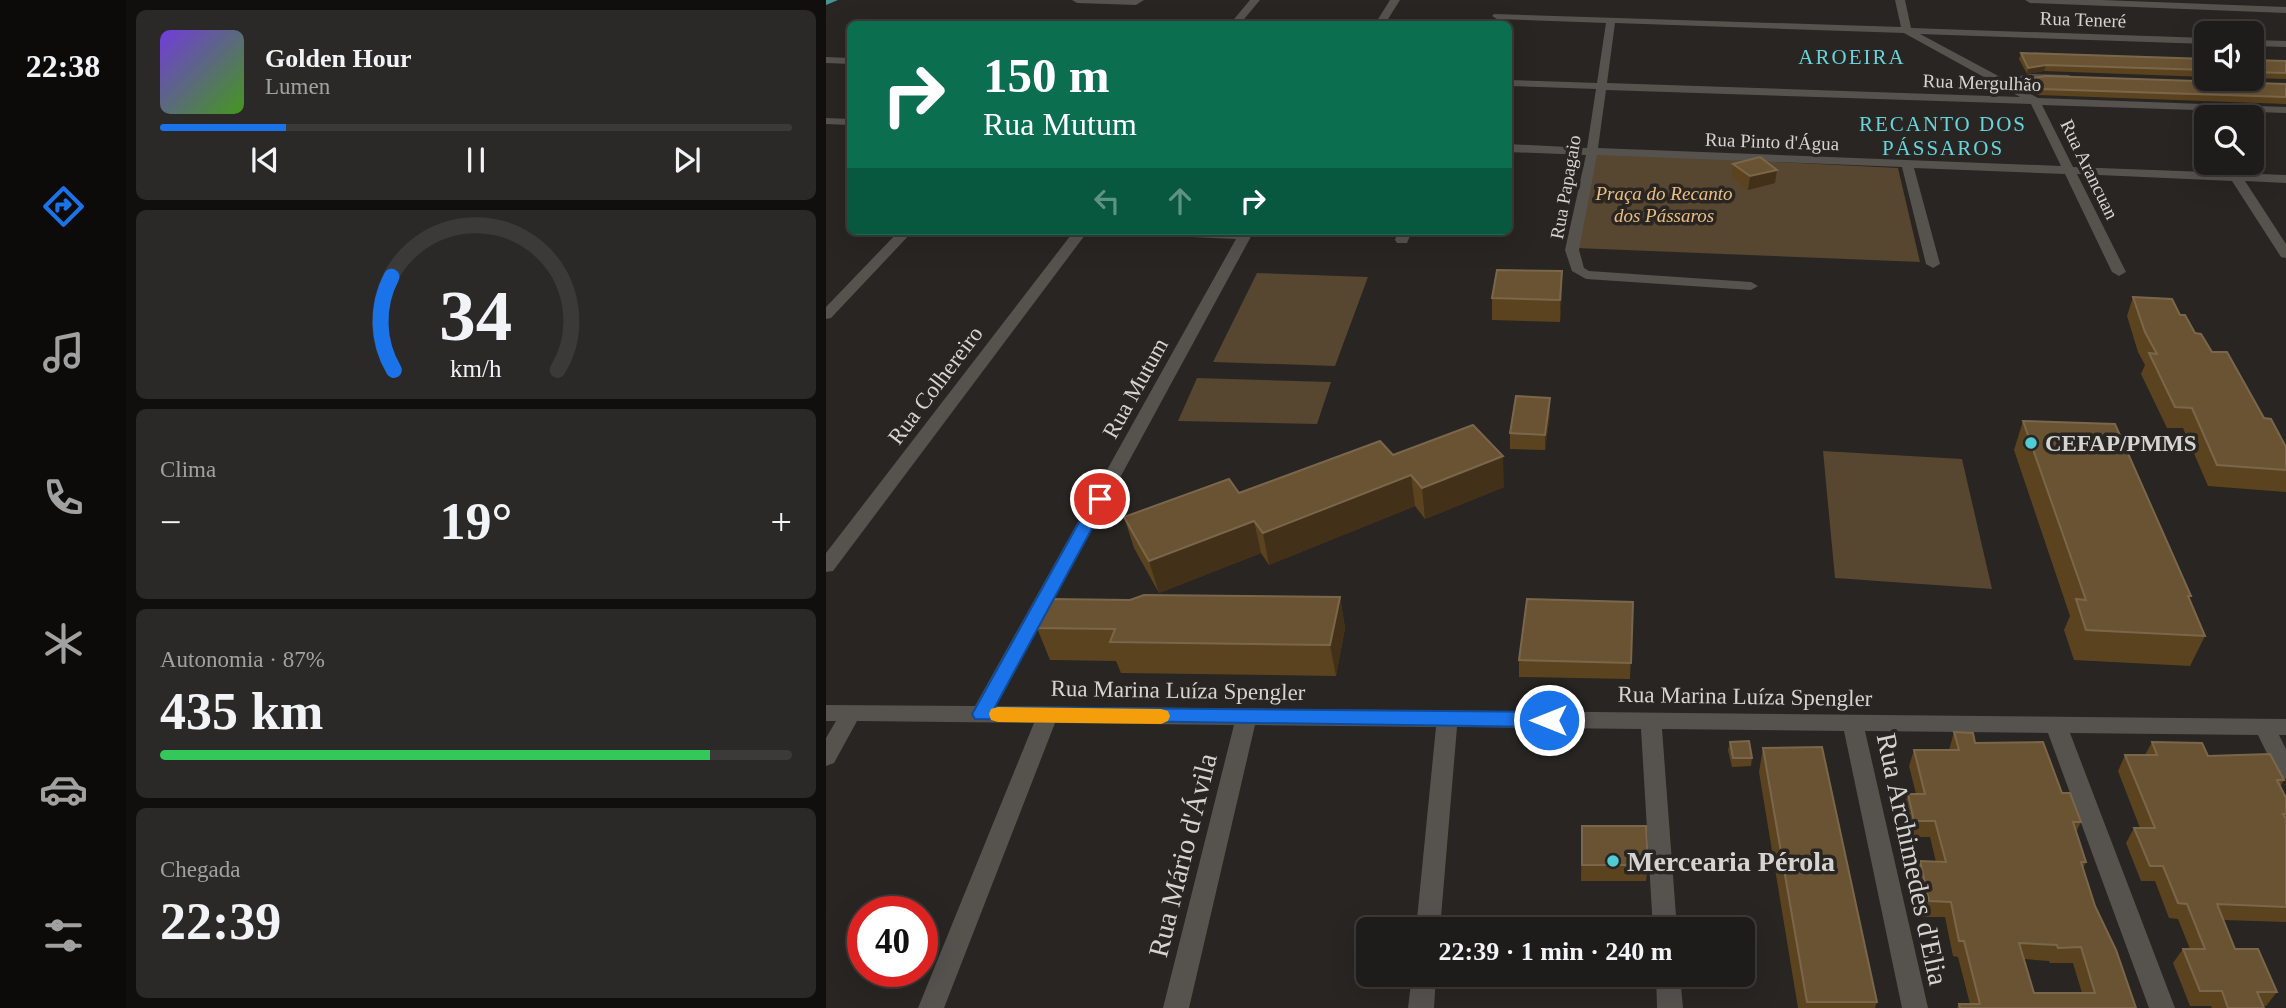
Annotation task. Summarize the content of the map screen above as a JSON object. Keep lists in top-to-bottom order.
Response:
{
  "streets": {
    "street": [
      "Rua Teneré",
      "Rua Mergulhão",
      "Rua Pinto d'Água",
      "Rua Arancuan",
      "Rua Papagaio",
      "Rua Colhereiro",
      "Rua Mutum",
      "Rua Marina Luíza Spengler",
      "Rua Mário d'Ávila",
      "Rua Archimedes d'Elia"
    ]
  },
  "crossings": [
    ["Rua Teneré", "Rua Arancuan"],
    ["Rua Teneré", "Rua Papagaio"],
    ["Rua Mergulhão", "Rua Arancuan"],
    ["Rua Mergulhão", "Rua Papagaio"],
    ["Rua Pinto d'Água", "Rua Arancuan"],
    ["Rua Pinto d'Água", "Rua Papagaio"],
    ["Rua Mutum", "Rua Marina Luíza Spengler"],
    ["Rua Marina Luíza Spengler", "Rua Mário d'Ávila"],
    ["Rua Marina Luíza Spengler", "Rua Archimedes d'Elia"]
  ],
  "districts": ["AROEIRA", "RECANTO DOS PÁSSAROS"],
  "parks": ["Praça do Recanto dos Pássaros"],
  "places": ["CEFAP/PMMS", "Mercearia Pérola"],
  "page": {
    "tabs": "22:38",
    "turn": ["150 m", "Rua Mutum"],
    "song": ["Golden Hour", "Lumen"],
    "tile": [
      "Clima",
      ["Autonomia · 87%", "435 km"],
      ["Chegada", "22:39"]
    ],
    "heat": ["−", "19°", "+"],
    "limit": "40",
    "trip": "22:39 · 1 min · 240 m",
    "gauge": ["34", "km/h"]
  }
}
